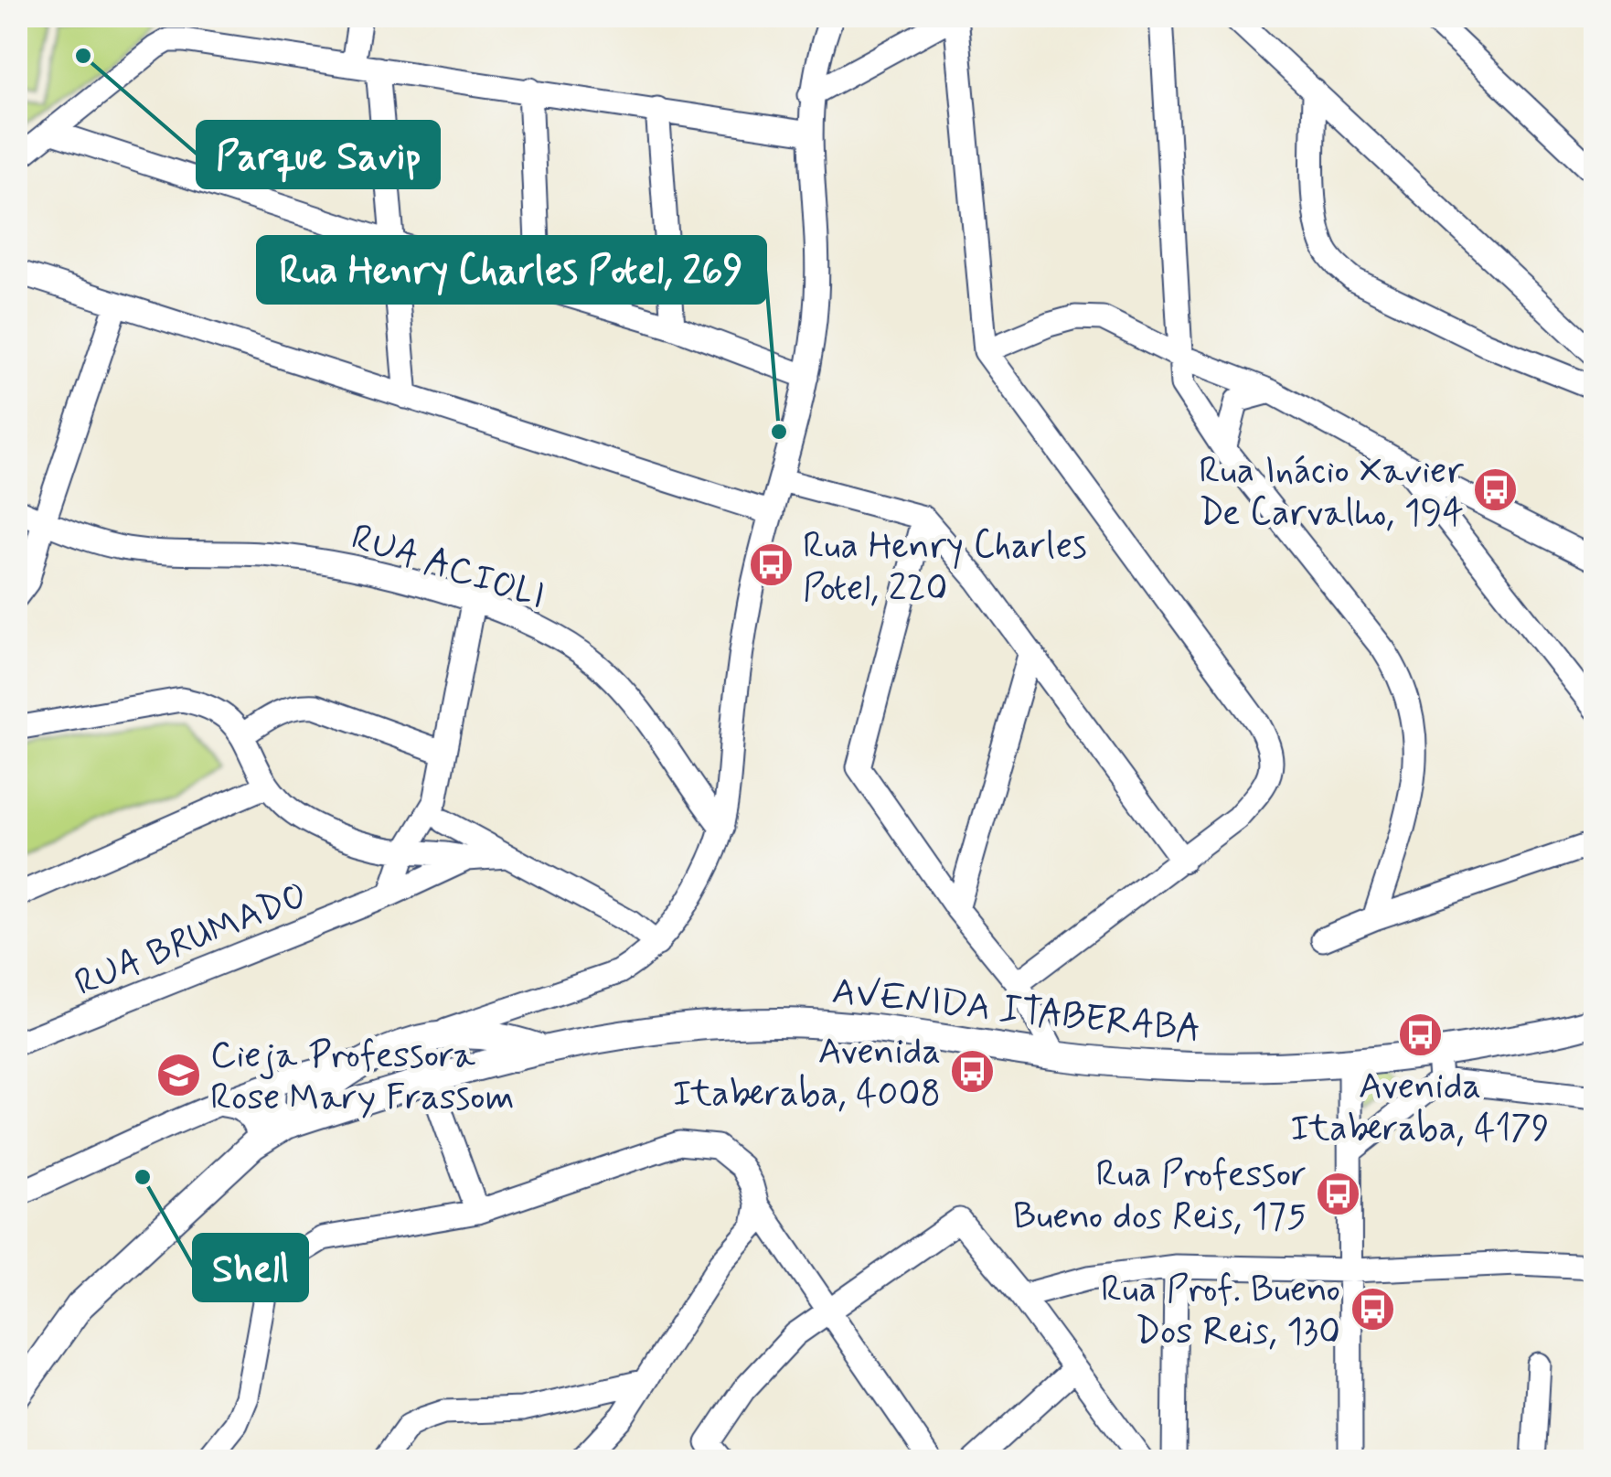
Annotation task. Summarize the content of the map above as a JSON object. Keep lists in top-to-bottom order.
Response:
{
  "streets": {
    "main road": ["AVENIDA ITABERABA"],
    "street": ["RUA ACIOLI", "RUA BRUMADO"]
  },
  "places": {
    "other": ["Parque Savip", "Rua Henry Charles Potel, 269", "Shell"],
    "bus stop": [
      "Rua Inácio Xavier De Carvalho, 194",
      "Rua Henry Charles Potel, 220",
      "Avenida Itaberaba, 4179",
      "Avenida Itaberaba, 4008",
      "Rua Professor Bueno dos Reis, 175",
      "Rua Prof. Bueno Dos Reis, 130"
    ],
    "school or university": ["Cieja Professora Rose Mary Frassom"]
  }
}
